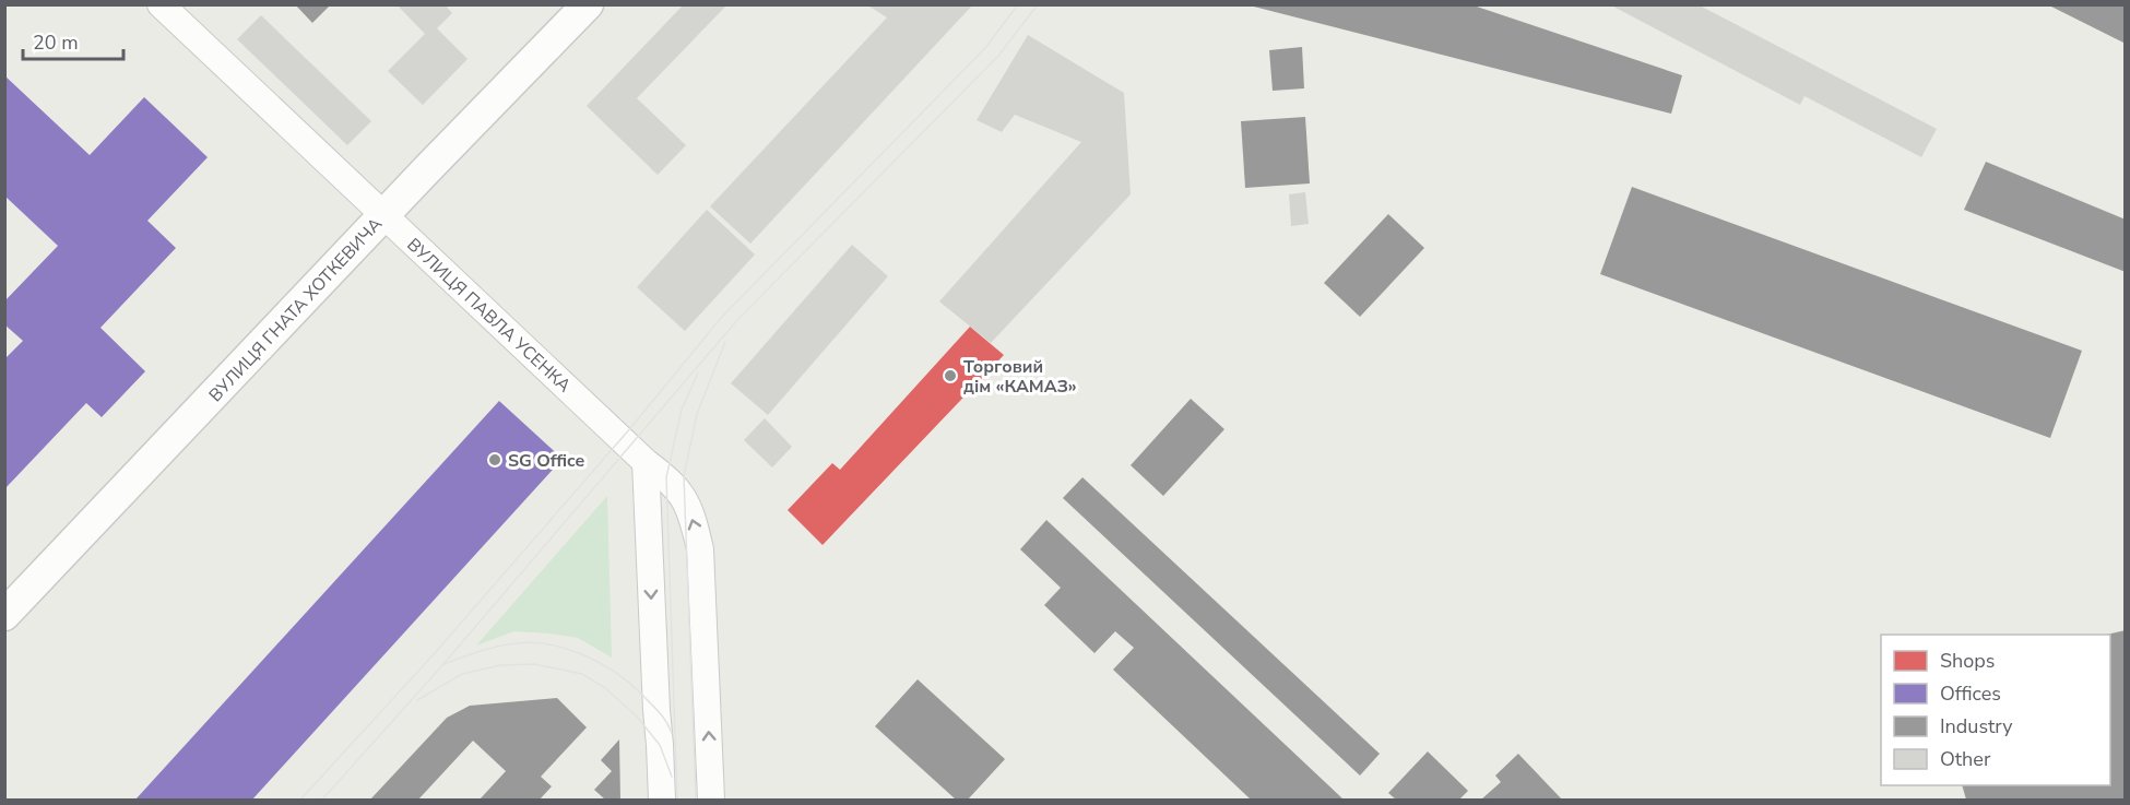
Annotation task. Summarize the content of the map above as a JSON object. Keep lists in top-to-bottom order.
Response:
{
  "streets": {
    "street": ["ВУЛИЦЯ ГНАТА ХОТКЕВИЧА", "ВУЛИЦЯ ПАВЛА УСЕНКА"]
  },
  "crossings": [
    ["ВУЛИЦЯ ГНАТА ХОТКЕВИЧА", "ВУЛИЦЯ ПАВЛА УСЕНКА"]
  ],
  "places": ["Торговий дім «КАМАЗ»", "SG Office"],
  "legend": [
    "Shops",
    "Offices",
    "Industry",
    "Other"
  ],
  "scale_bar": "20 m"
}
